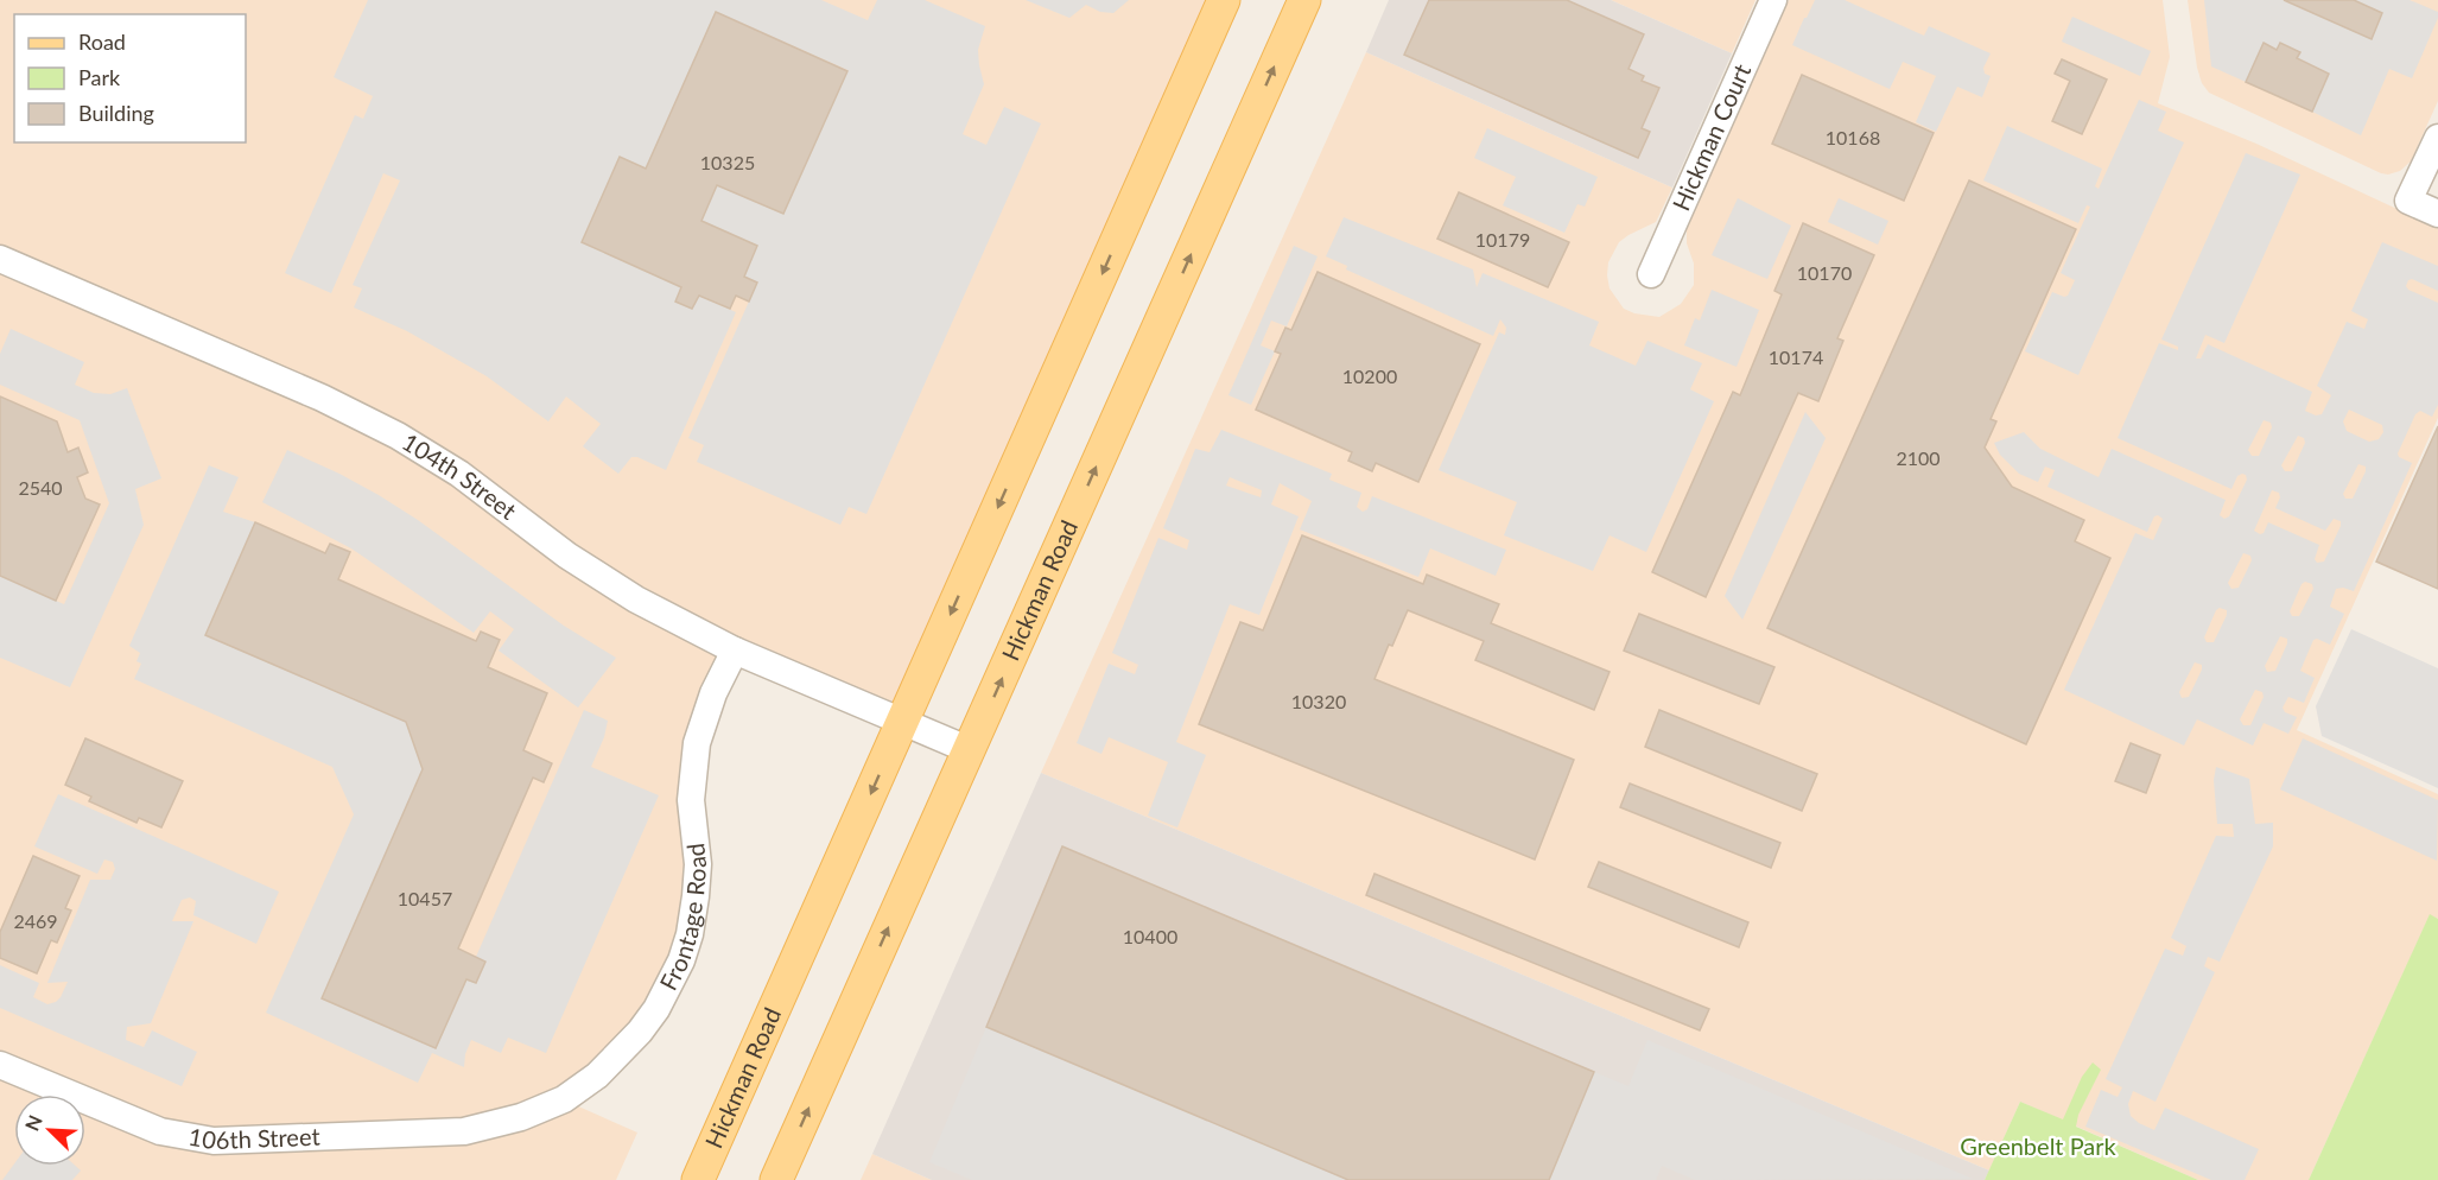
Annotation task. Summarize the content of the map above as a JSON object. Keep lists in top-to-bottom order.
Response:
{
  "streets": {
    "main road": ["Hickman Road"],
    "street": [
      "Hickman Court",
      "104th Street",
      "Frontage Road",
      "106th Street"
    ]
  },
  "crossings": [
    ["104th Street", "Hickman Road"],
    ["104th Street", "Frontage Road"],
    ["Frontage Road", "106th Street"]
  ],
  "parks": ["Greenbelt Park"],
  "house_numbers": [
    "10168",
    "10325",
    "10179",
    "10170",
    "10174",
    "10200",
    "2100",
    "2540",
    "10320",
    "10457",
    "2469",
    "10400"
  ],
  "legend": ["Road", "Park", "Building"],
  "north": "top left"
}
